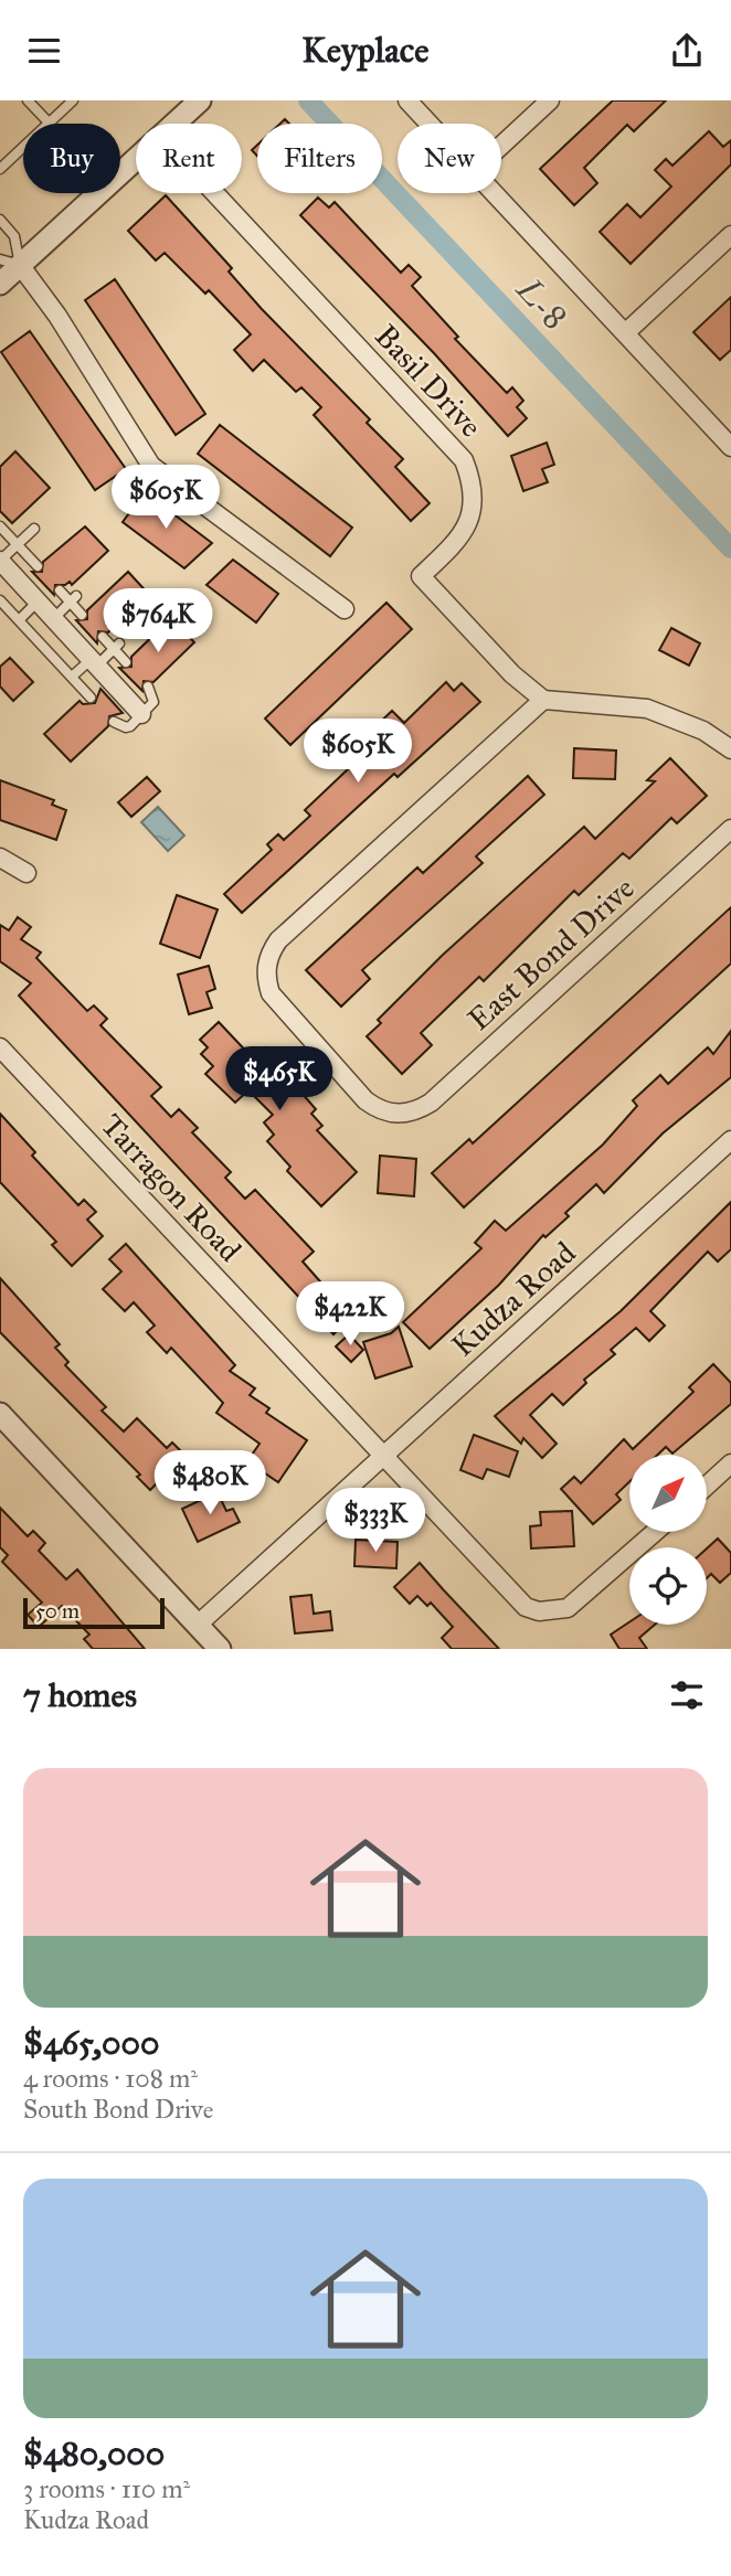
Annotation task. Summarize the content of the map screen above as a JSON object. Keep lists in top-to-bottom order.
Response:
{
  "streets": {
    "street": [
      "Basil Drive",
      "East Bond Drive",
      "Tarragon Road",
      "Kudza Road"
    ]
  },
  "crossings": [
    ["Basil Drive", "East Bond Drive"],
    ["Tarragon Road", "Kudza Road"]
  ],
  "water": ["L-8"],
  "scale_bar": "50 m",
  "north": "top right",
  "page": {
    "header": "Keyplace",
    "chip": [
      "Buy",
      "Rent",
      "Filters",
      "New"
    ],
    "price": [
      "$605K",
      "$764K",
      "$605K",
      "$465K",
      "$422K",
      "$480K",
      "$333K"
    ],
    "scale": "50 m",
    "heading": "7 homes",
    "list": [
      {
        "name": "$465,000",
        "note": "4 rooms · 108 m² · South Bond Drive"
      },
      {
        "name": "$480,000",
        "note": "3 rooms · 110 m² · Kudza Road"
      }
    ]
  }
}
